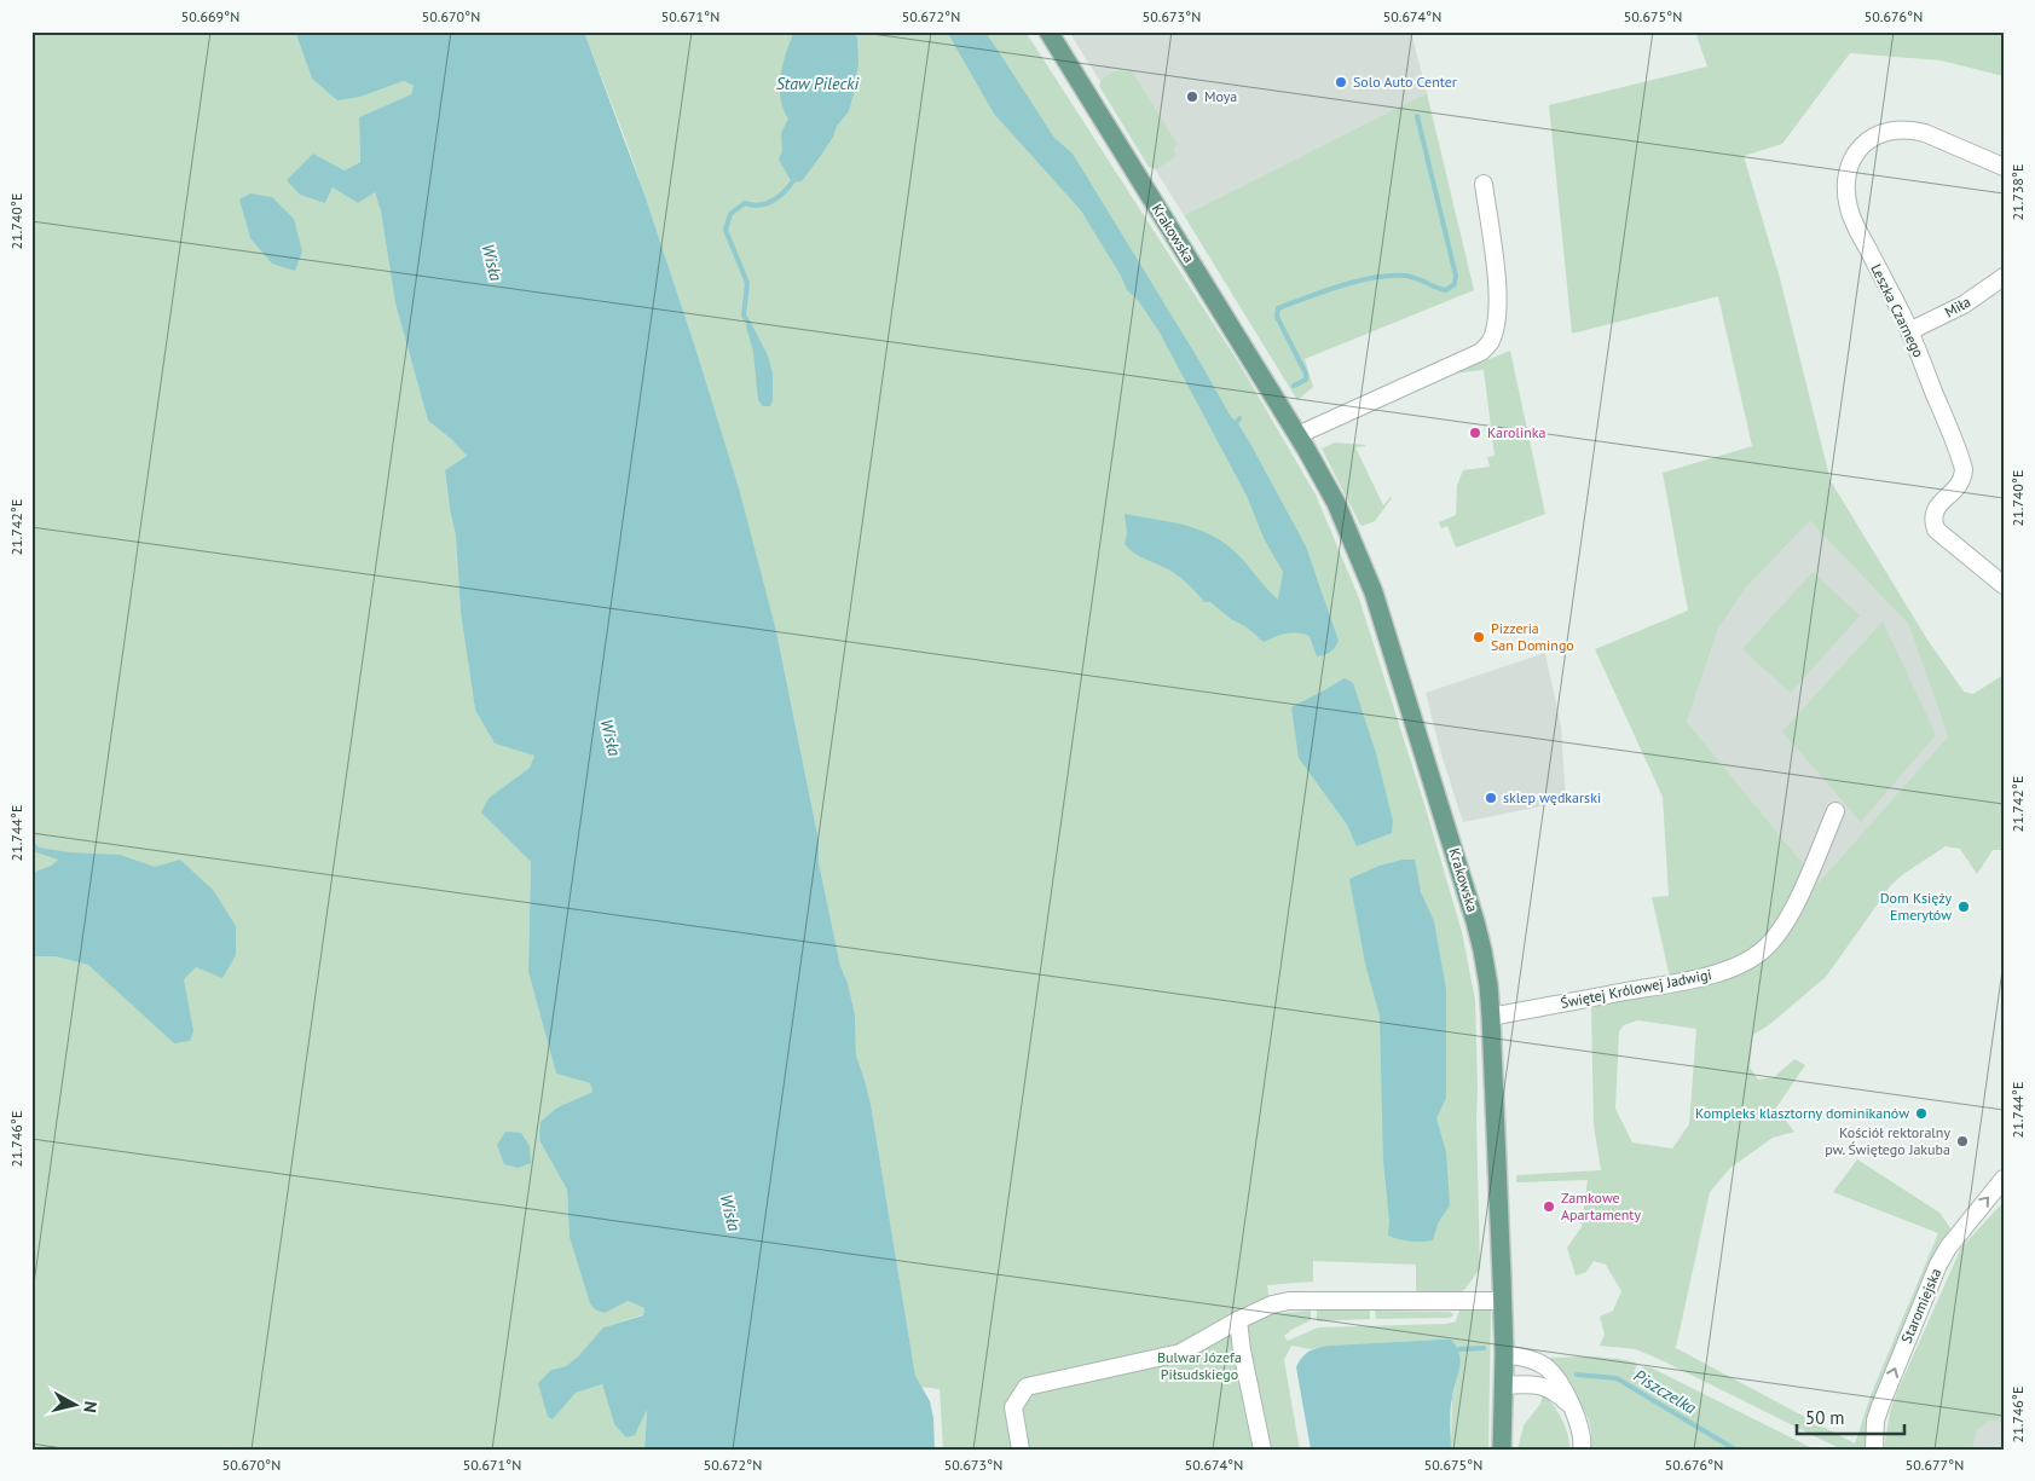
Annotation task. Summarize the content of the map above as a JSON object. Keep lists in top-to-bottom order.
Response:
{
  "streets": {
    "main road": ["Krakowska"],
    "street": [
      "Miła",
      "Leszka Czarnego",
      "Świętej Królowej Jadwigi",
      "Staromiejska"
    ]
  },
  "crossings": [
    ["Krakowska", "Świętej Królowej Jadwigi"],
    ["Miła", "Leszka Czarnego"]
  ],
  "one_way": ["Staromiejska"],
  "water": ["Staw Pilecki", "Wisła", "Piszczelka"],
  "parks": ["Bulwar Józefa Piłsudskiego"],
  "places": [
    "Solo Auto Center",
    "Moya",
    "Karolinka",
    "Pizzeria San Domingo",
    "sklep wędkarski",
    "Dom Księży Emerytów",
    "Kompleks klasztorny dominikanów",
    "Kościół rektoralny pw. Świętego Jakuba",
    "Zamkowe Apartamenty"
  ],
  "scale_bar": "50 m",
  "north": "right",
  "coordinates": [
    "50.669°N",
    "50.670°N",
    "50.671°N",
    "50.672°N",
    "50.673°N",
    "50.674°N",
    "50.675°N",
    "50.676°N",
    "21.738°E",
    "21.740°E",
    "21.742°E",
    "21.744°E",
    "21.746°E",
    "50.677°N"
  ]
}
